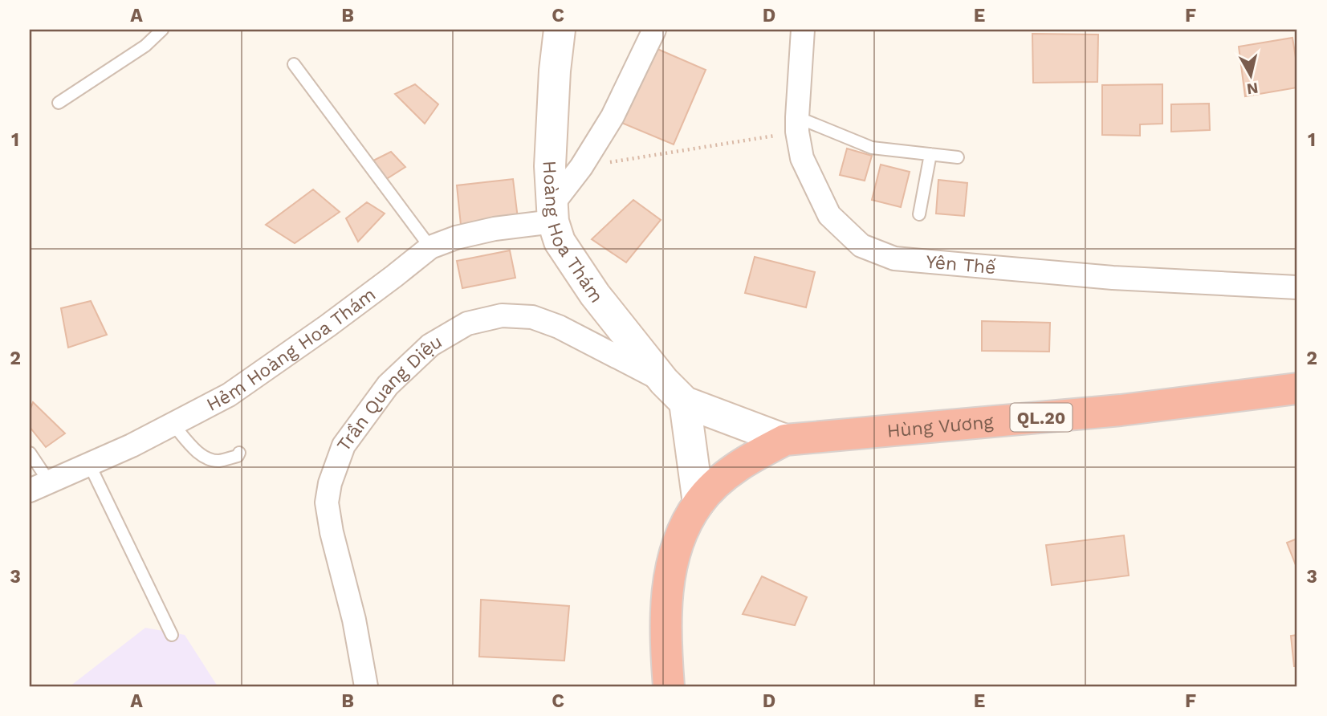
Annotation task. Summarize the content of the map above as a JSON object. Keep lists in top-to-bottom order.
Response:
{
  "streets": {
    "highway": ["QL.20", "Hùng Vương"],
    "street": [
      "Hoàng Hoa Thám",
      "Yên Thế",
      "Hẻm Hoàng Hoa Thám",
      "Trần Quang Diệu"
    ]
  },
  "crossings": [
    ["Hoàng Hoa Thám", "Hẻm Hoàng Hoa Thám"],
    ["Hoàng Hoa Thám", "Trần Quang Diệu"]
  ],
  "north": "bottom",
  "grid": {
    "columns": [
      "A",
      "B",
      "C",
      "D",
      "E",
      "F"
    ],
    "rows": ["1", "2", "3"]
  }
}
